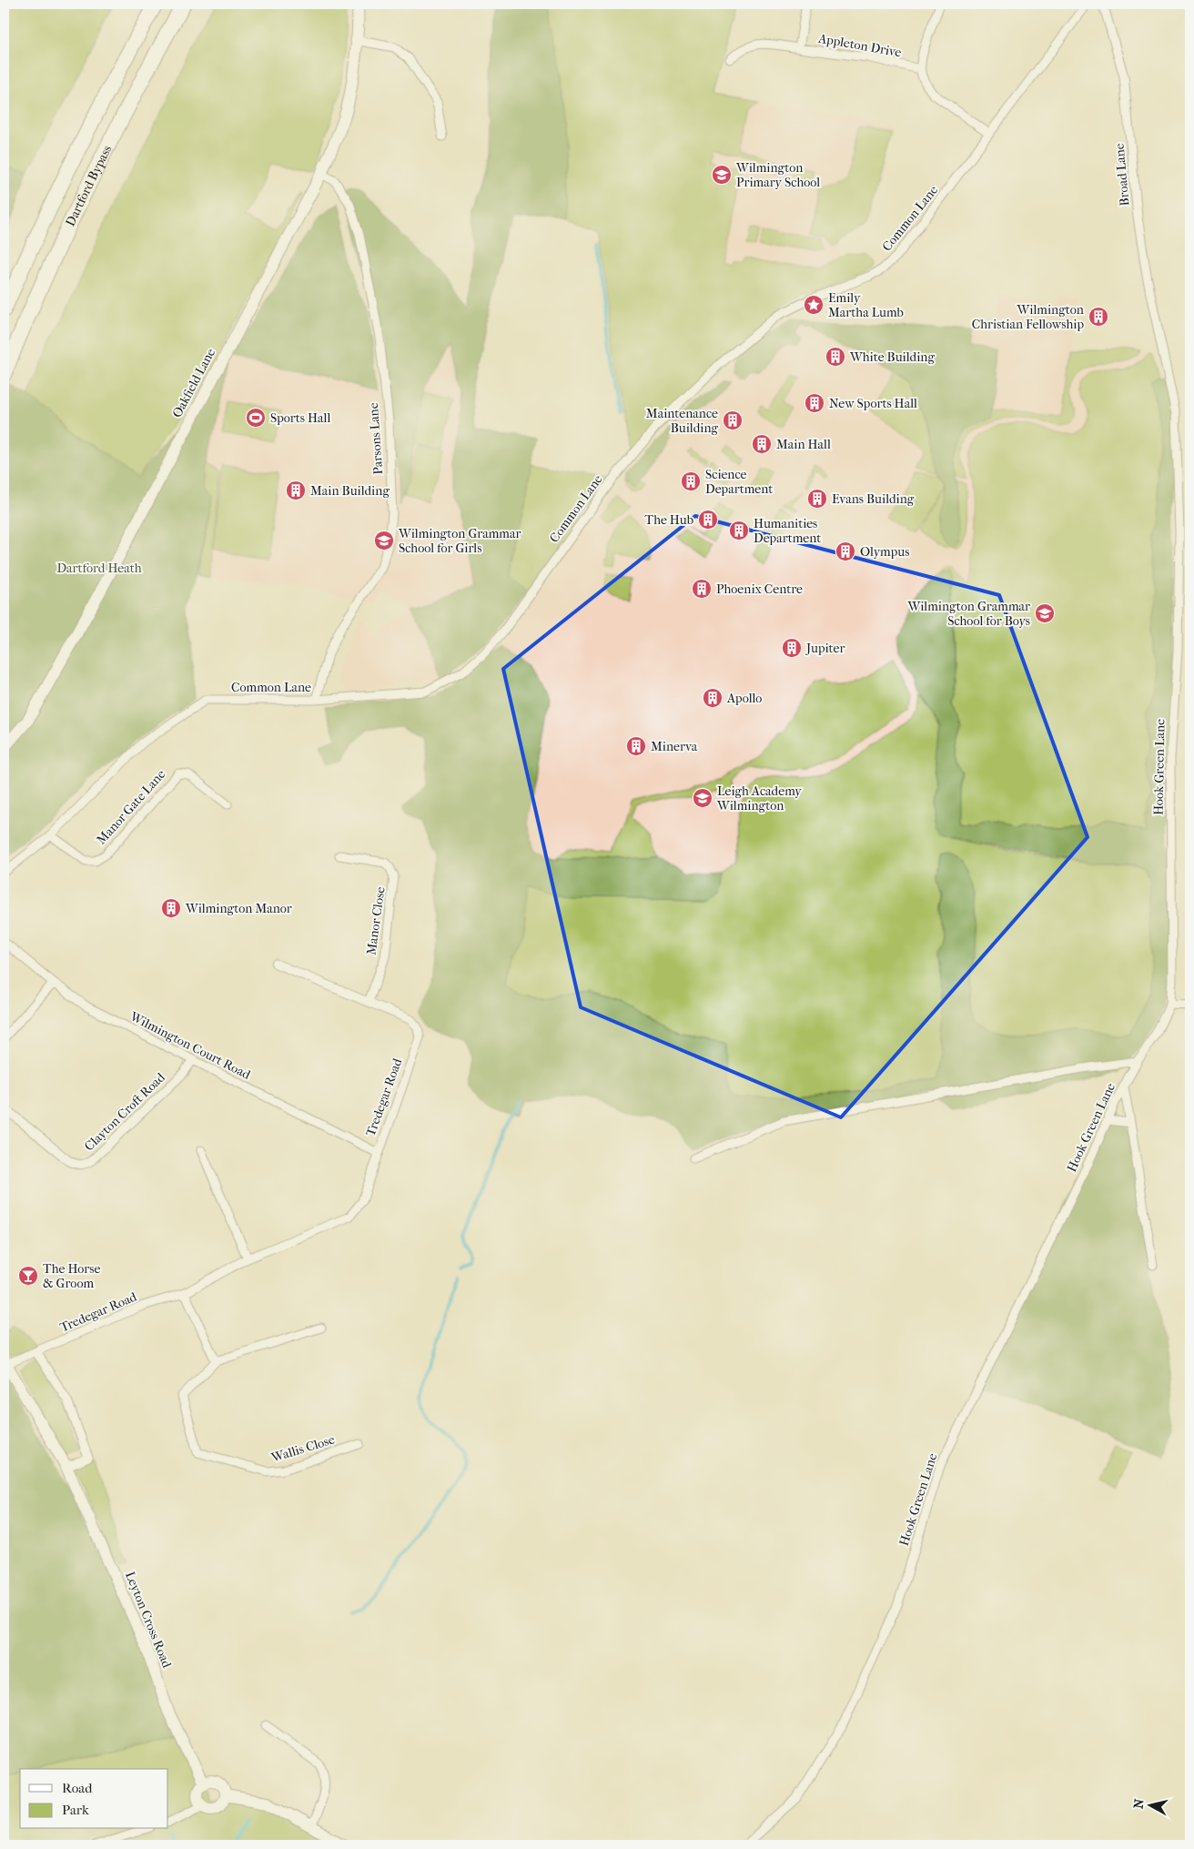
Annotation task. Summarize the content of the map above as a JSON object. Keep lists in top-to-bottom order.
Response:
{
  "streets": {
    "highway": ["Dartford Bypass"],
    "street": [
      "Appleton Drive",
      "Broad Lane",
      "Common Lane",
      "Oakfield Lane",
      "Parsons Lane",
      "Hook Green Lane",
      "Manor Gate Lane",
      "Manor Close",
      "Wilmington Court Road",
      "Tredegar Road",
      "Clayton Croft Road",
      "Wallis Close",
      "Leyton Cross Road"
    ]
  },
  "crossings": [
    ["Broad Lane", "Hook Green Lane"],
    ["Common Lane", "Parsons Lane"],
    ["Common Lane", "Manor Gate Lane"],
    ["Oakfield Lane", "Parsons Lane"],
    ["Manor Close", "Tredegar Road"],
    ["Wilmington Court Road", "Tredegar Road"],
    ["Wilmington Court Road", "Clayton Croft Road"],
    ["Tredegar Road", "Leyton Cross Road"]
  ],
  "parks": ["Dartford Heath"],
  "places": {
    "school or university": [
      "Wilmington Primary School",
      "Wilmington Grammar School for Girls",
      "Wilmington Grammar School for Boys",
      "Leigh Academy Wilmington"
    ],
    "place": ["Emily Martha Lumb"],
    "building": [
      "Wilmington Christian Fellowship",
      "White Building",
      "New Sports Hall",
      "Maintenance Building",
      "Main Hall",
      "Science Department",
      "Main Building",
      "Evans Building",
      "The Hub",
      "Humanities Department",
      "Olympus",
      "Phoenix Centre",
      "Jupiter",
      "Apollo",
      "Minerva",
      "Wilmington Manor"
    ],
    "sports": ["Sports Hall"],
    "bar": ["The Horse & Groom"]
  },
  "legend": ["Road", "Park"],
  "north": "left"
}
